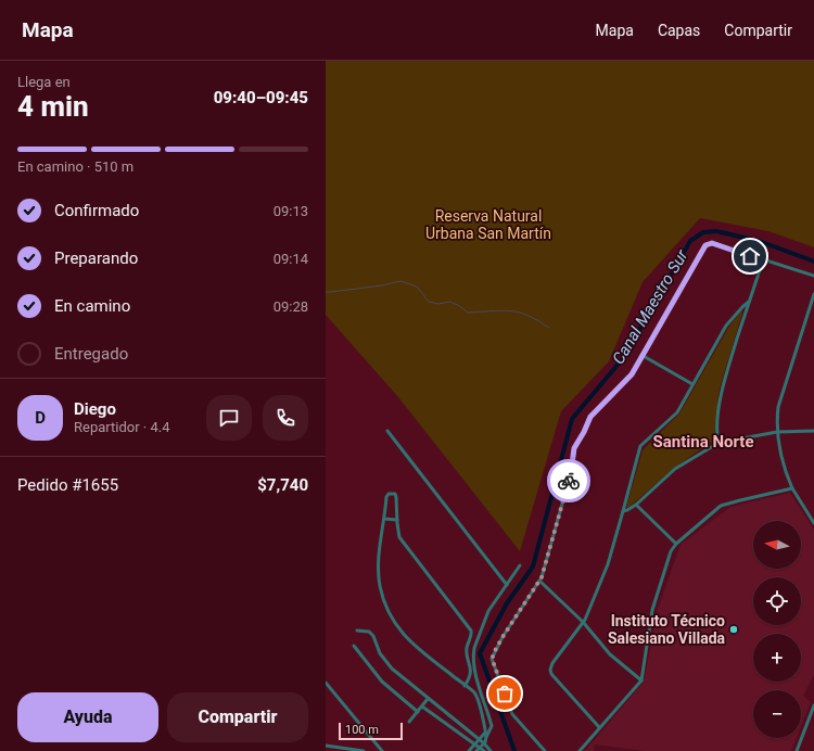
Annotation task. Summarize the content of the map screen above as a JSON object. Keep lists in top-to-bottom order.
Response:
{
  "districts": ["Santina Norte"],
  "water": ["Canal Maestro Sur"],
  "parks": ["Reserva Natural Urbana San Martín"],
  "places": ["Instituto Técnico Salesiano Villada"],
  "scale_bar": "100 m",
  "north": "left",
  "page": {
    "header": "Mapa",
    "nav": ["Mapa", "Capas", "Compartir"],
    "heading": ["4 min", "Llega en", "09:40–09:45"],
    "panel": [
      "Diego",
      "Repartidor · 4.4",
      "Pedido #1655",
      "$7,740"
    ],
    "bar": "En camino · 510 m",
    "list": [
      ["Confirmado", "09:13"],
      ["Preparando", "09:14"],
      ["En camino", "09:28"],
      "Entregado"
    ],
    "round": "D",
    "map_buttons": ["+", "−"],
    "buttons": ["Ayuda", "Compartir"],
    "scale": "100 m"
  }
}
